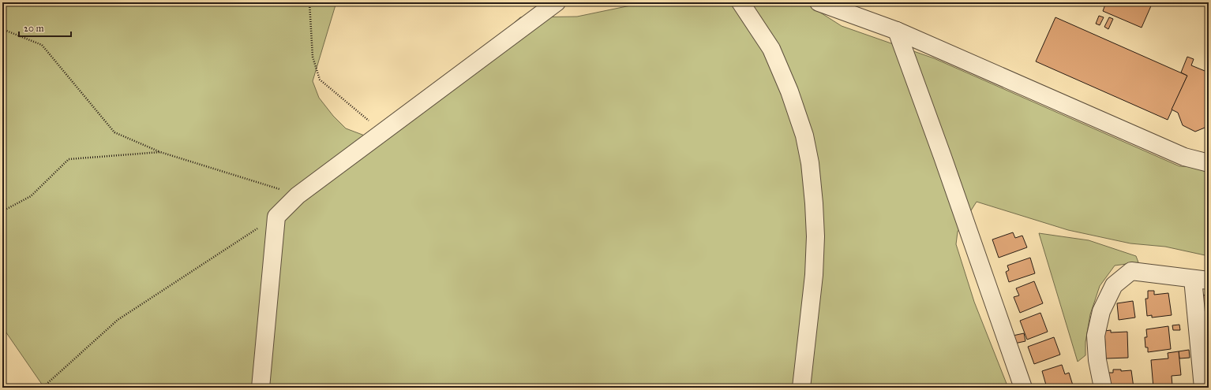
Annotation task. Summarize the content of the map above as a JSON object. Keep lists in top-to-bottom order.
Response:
{
  "scale_bar": "20 m"
}
